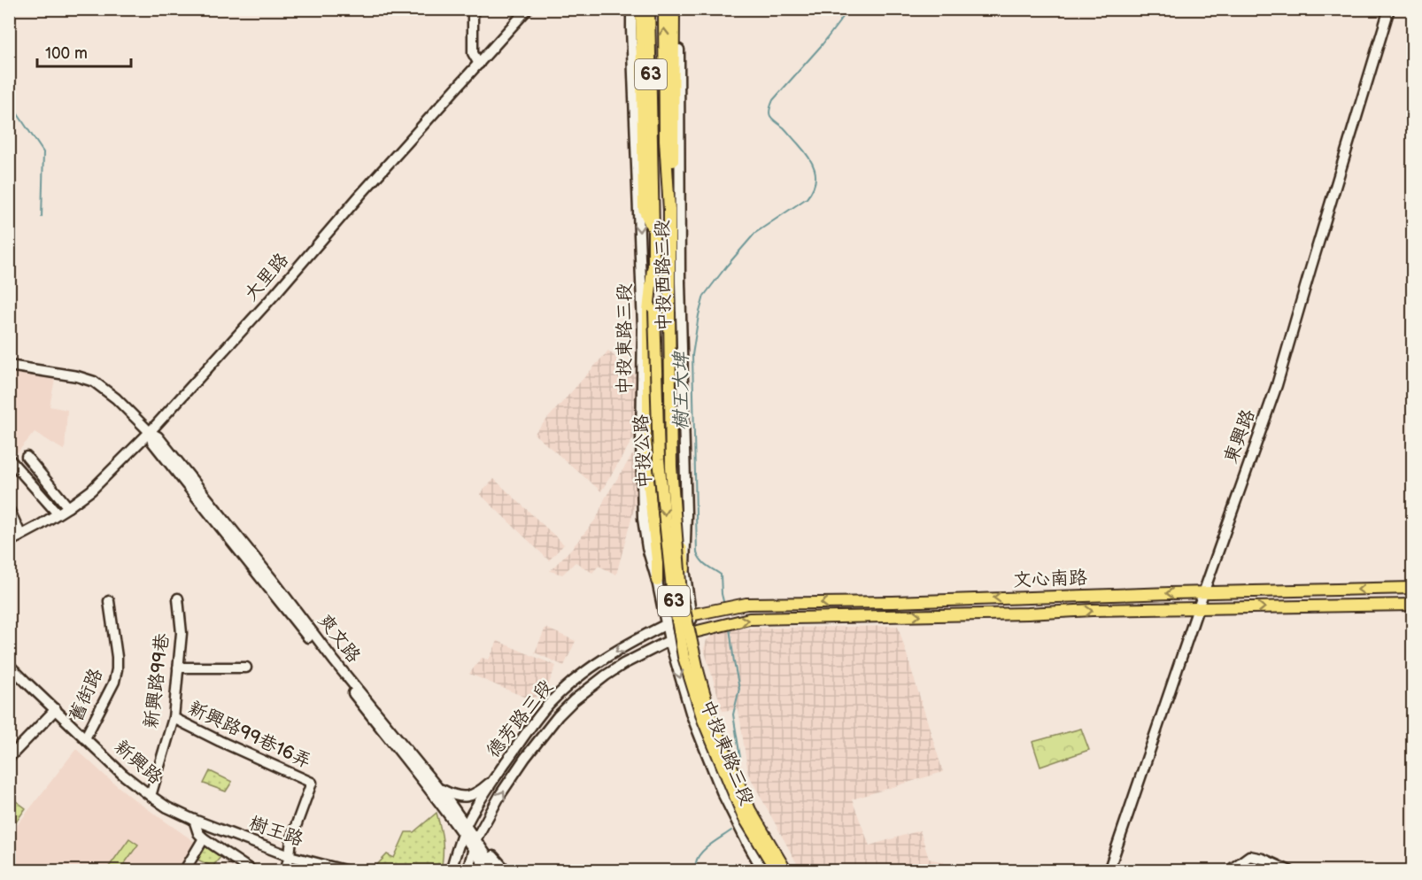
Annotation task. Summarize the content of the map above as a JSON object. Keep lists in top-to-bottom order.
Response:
{
  "streets": {
    "main road": ["63", "中投公路", "文心南路"],
    "street": [
      "中投西路三段",
      "大里路",
      "中投東路三段",
      "東興路",
      "爽文路",
      "新興路99巷",
      "舊街路",
      "德芳路三段",
      "新興路99巷16弄",
      "新興路",
      "樹王路"
    ]
  },
  "crossings": [
    ["中投西路三段", "中投公路"],
    ["中投西路三段", "文心南路"],
    ["中投西路三段", "德芳路三段"],
    ["大里路", "爽文路"],
    ["中投東路三段", "德芳路三段"],
    ["東興路", "文心南路"],
    ["文心南路", "德芳路三段"],
    ["爽文路", "德芳路三段"],
    ["新興路99巷", "新興路99巷16弄"],
    ["新興路99巷", "新興路"],
    ["舊街路", "新興路"],
    ["新興路99巷16弄", "樹王路"],
    ["新興路", "樹王路"]
  ],
  "one_way": ["中投東路三段"],
  "water": ["樹王大埤"],
  "scale_bar": "100 m"
}
